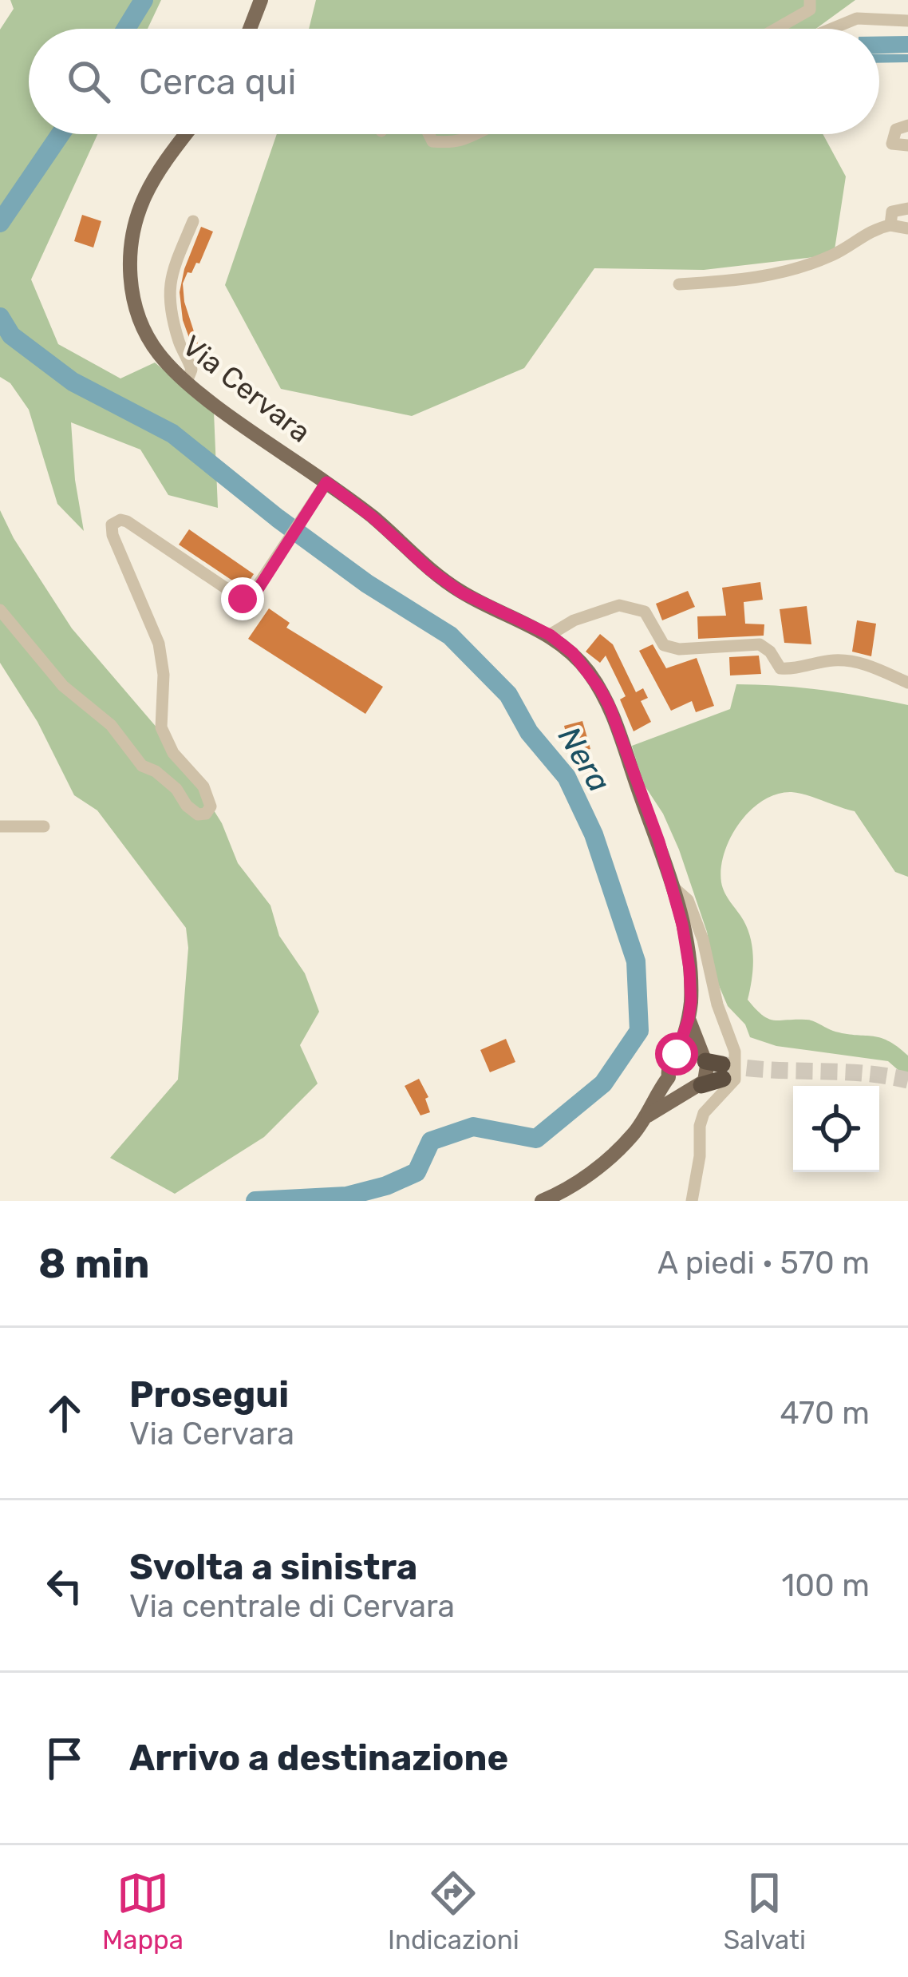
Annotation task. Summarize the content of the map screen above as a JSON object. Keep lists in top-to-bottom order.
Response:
{
  "streets": {
    "main road": ["Via Cervara"]
  },
  "water": ["Nera"],
  "page": {
    "search": "Cerca qui",
    "heading": ["8 min", "A piedi · 570 m"],
    "list": [
      ["Prosegui", "Via Cervara", "470 m"],
      ["Svolta a sinistra", "Via centrale di Cervara", "100 m"],
      "Arrivo a destinazione"
    ],
    "nav": ["Mappa", "Indicazioni", "Salvati"]
  }
}
